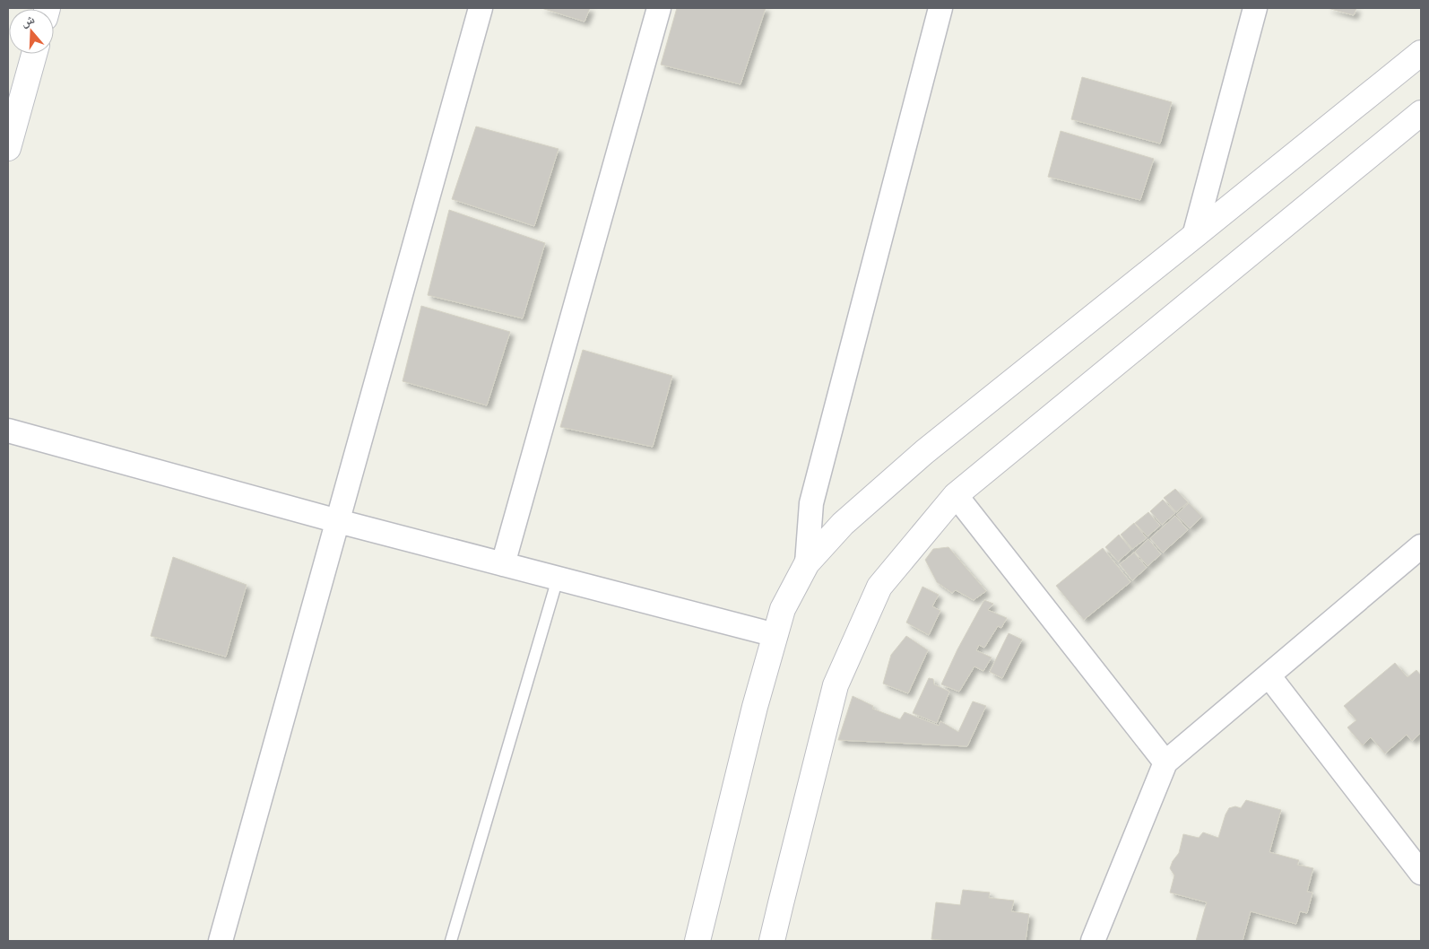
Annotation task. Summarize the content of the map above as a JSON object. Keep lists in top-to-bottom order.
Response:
{
  "north": "top"
}
